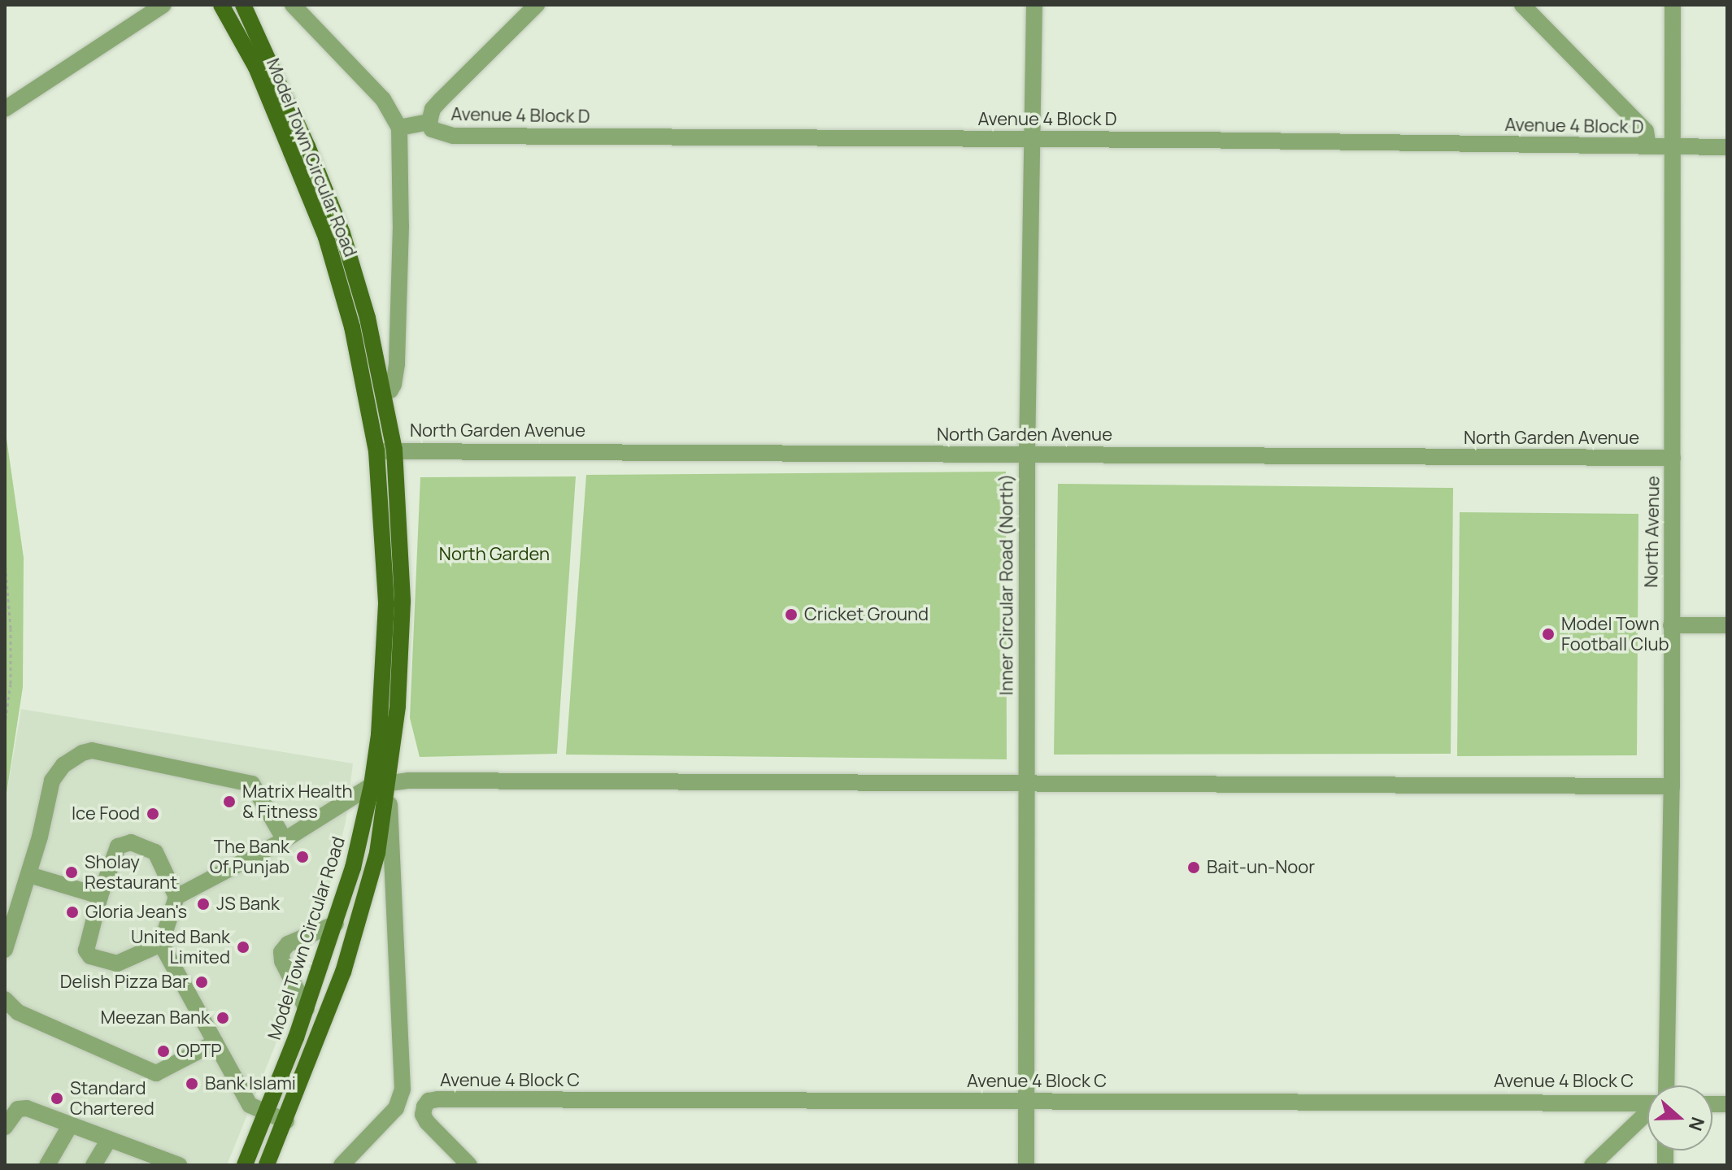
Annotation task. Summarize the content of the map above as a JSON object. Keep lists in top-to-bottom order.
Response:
{
  "streets": {
    "main road": ["Model Town Circular Road"],
    "street": [
      "Avenue 4 Block D",
      "North Garden Avenue",
      "North Avenue",
      "Inner Circular Road (North)",
      "Avenue 4 Block C"
    ]
  },
  "crossings": [
    ["Avenue 4 Block D", "North Avenue"],
    ["Avenue 4 Block D", "Inner Circular Road (North)"],
    ["Model Town Circular Road", "North Garden Avenue"],
    ["North Garden Avenue", "North Avenue"],
    ["North Garden Avenue", "Inner Circular Road (North)"],
    ["Inner Circular Road (North)", "Avenue 4 Block C"]
  ],
  "parks": ["North Garden"],
  "places": [
    "Cricket Ground",
    "Model Town Football Club",
    "Matrix Health & Fitness",
    "Ice Food",
    "The Bank Of Punjab",
    "Bait-un-Noor",
    "Sholay Restaurant",
    "JS Bank",
    "Gloria Jean's",
    "United Bank Limited",
    "Delish Pizza Bar",
    "Meezan Bank",
    "OPTP",
    "Bank Islami",
    "Standard Chartered"
  ],
  "north": "right"
}
